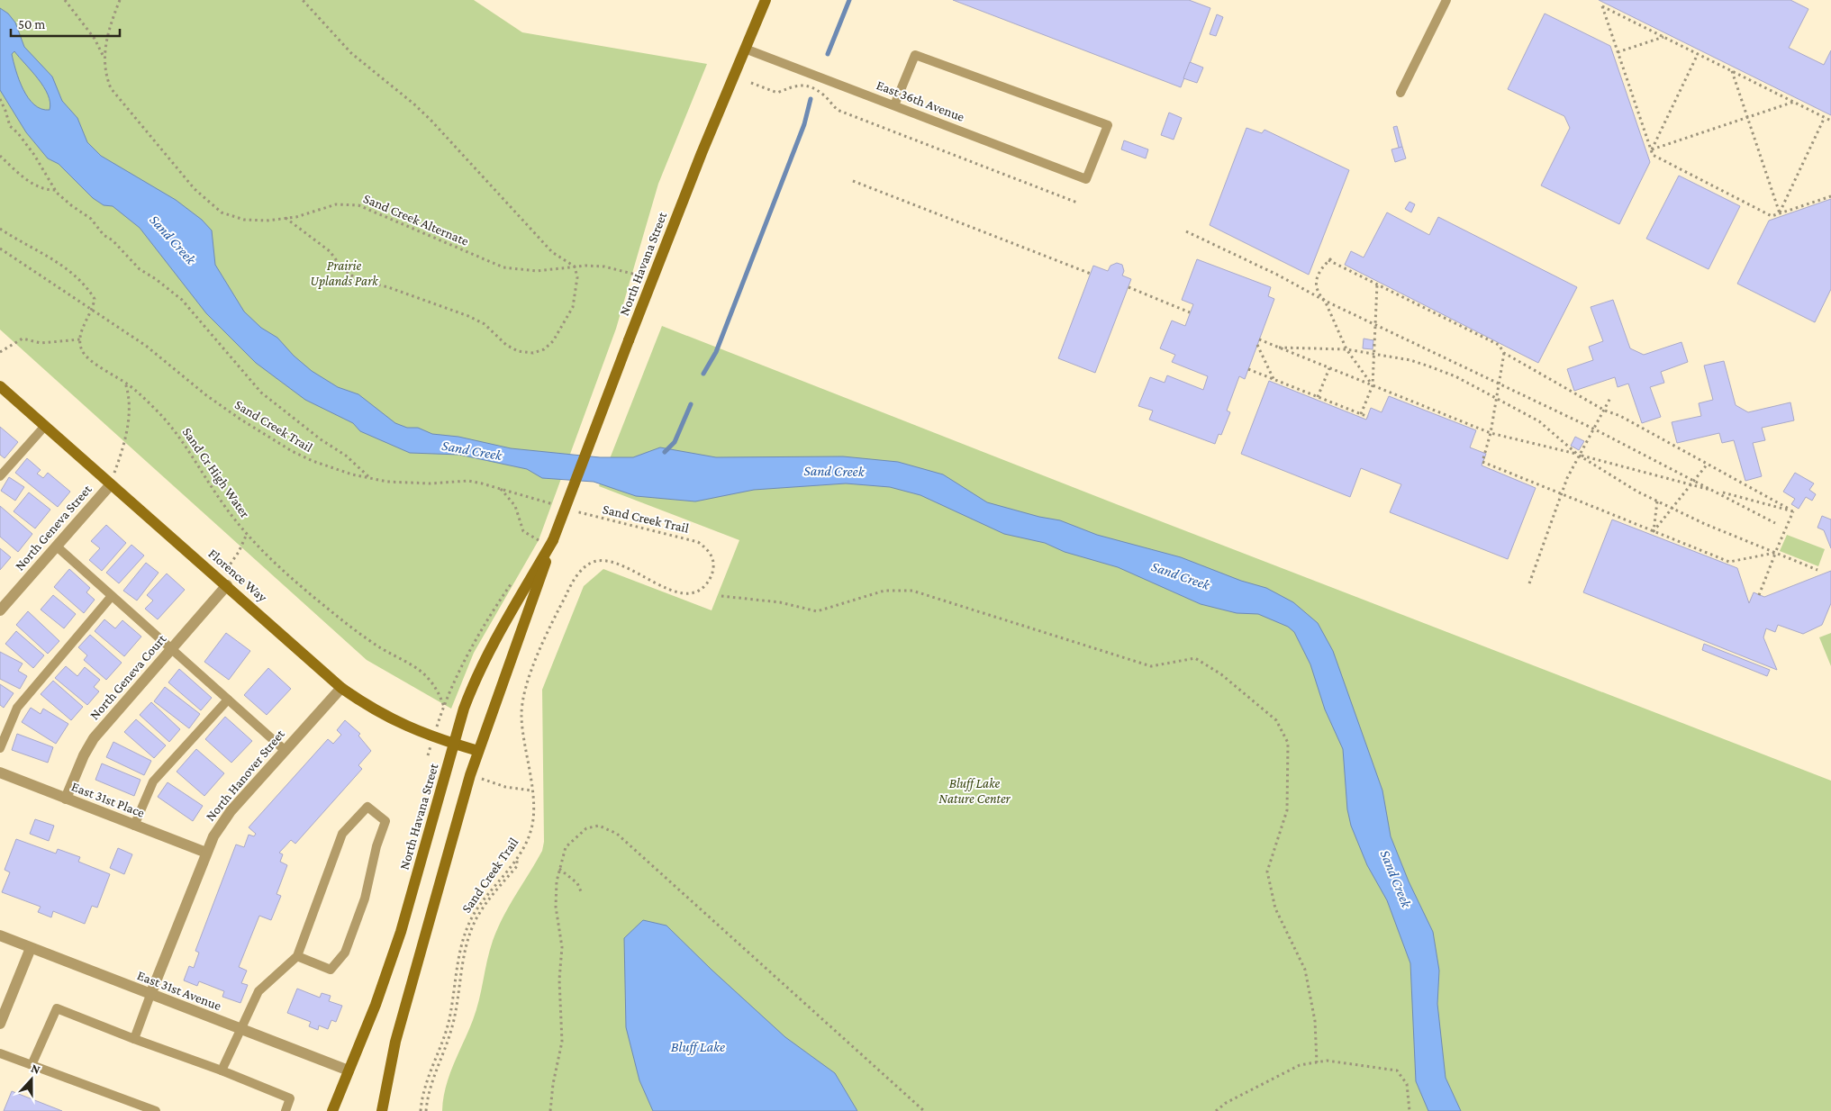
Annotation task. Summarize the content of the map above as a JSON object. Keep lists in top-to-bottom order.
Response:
{
  "streets": {
    "main road": ["North Havana Street", "Florence Way"],
    "street": [
      "North Geneva Street",
      "North Geneva Court",
      "North Hanover Street",
      "East 31st Place",
      "East 31st Avenue"
    ],
    "lane": ["East 36th Avenue"],
    "path": ["Sand Creek Alternate", "Sand Creek Trail", "Sand Cr High Water"]
  },
  "crossings": [
    ["East 36th Avenue", "North Havana Street"],
    ["North Havana Street", "Florence Way"],
    ["North Havana Street", "East 31st Avenue"],
    ["North Geneva Street", "Florence Way"],
    ["Florence Way", "North Geneva Court"],
    ["Florence Way", "North Hanover Street"],
    ["North Geneva Court", "East 31st Place"],
    ["North Hanover Street", "East 31st Place"],
    ["North Hanover Street", "East 31st Avenue"]
  ],
  "water": ["Sand Creek", "Bluff Lake"],
  "parks": ["Prairie Uplands Park", "Bluff Lake Nature Center"],
  "scale_bar": "50 m",
  "north": "top"
}
